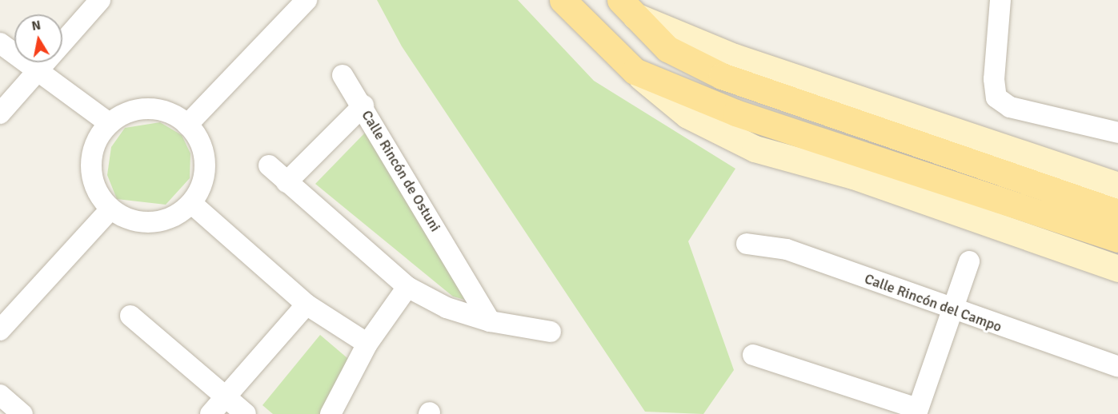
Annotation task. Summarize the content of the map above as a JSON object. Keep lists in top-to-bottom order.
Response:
{
  "streets": {
    "street": ["Calle Rincón de Ostuni", "Calle Rincón del Campo"]
  },
  "north": "top"
}
